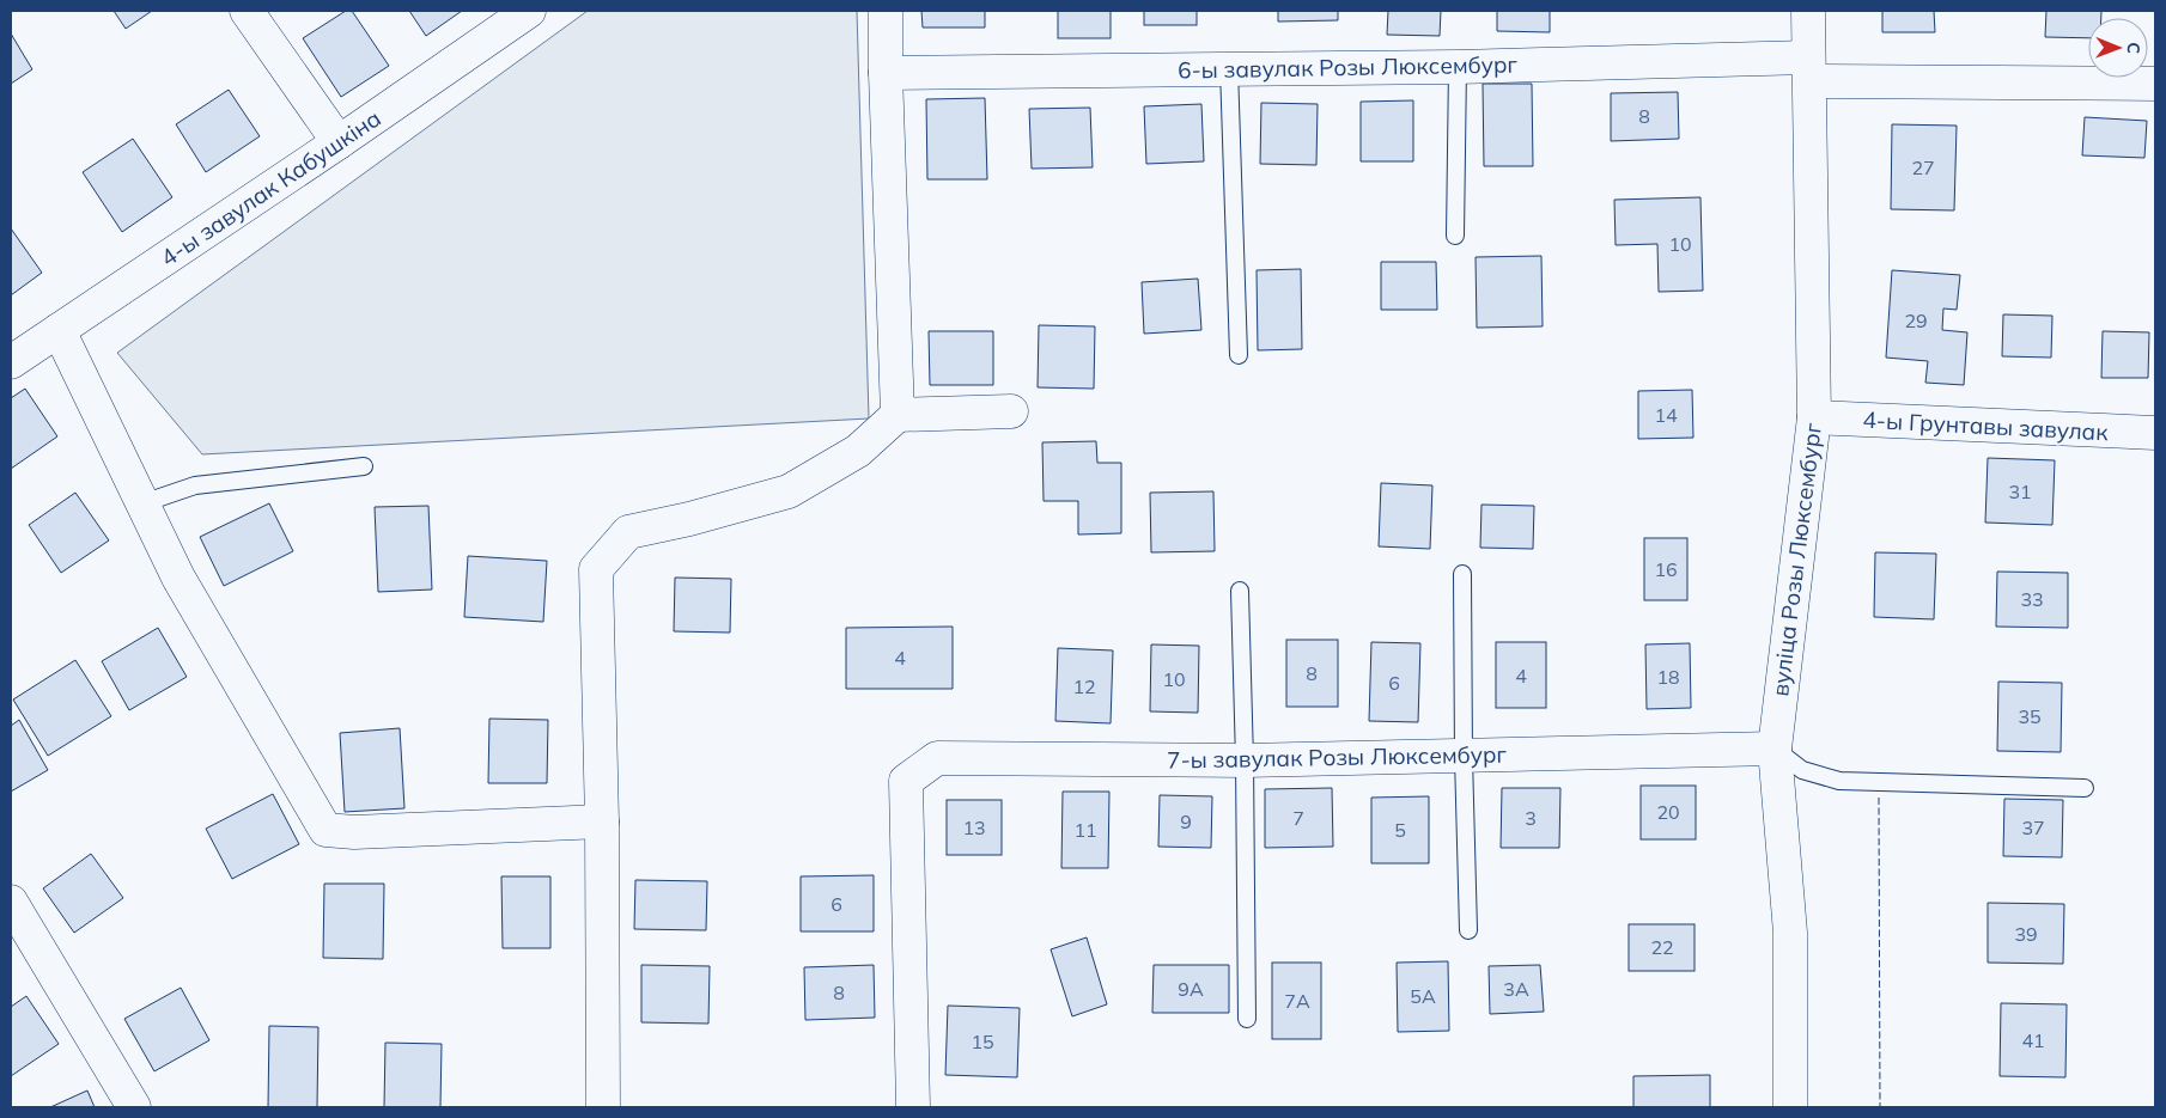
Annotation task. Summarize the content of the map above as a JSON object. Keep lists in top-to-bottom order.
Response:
{
  "streets": {
    "street": [
      "6-ы завулак Розы Люксембург",
      "4-ы завулак Кабушкіна",
      "4-ы Грунтавы завулак",
      "вуліца Розы Люксембург",
      "7-ы завулак Розы Люксембург"
    ]
  },
  "crossings": [
    ["6-ы завулак Розы Люксембург", "вуліца Розы Люксембург"],
    ["4-ы Грунтавы завулак", "вуліца Розы Люксембург"],
    ["вуліца Розы Люксембург", "7-ы завулак Розы Люксембург"]
  ],
  "house_numbers": [
    "8",
    "27",
    "10",
    "29",
    "14",
    "31",
    "16",
    "33",
    "4",
    "8",
    "4",
    "18",
    "10",
    "6",
    "12",
    "35",
    "20",
    "7",
    "3",
    "9",
    "13",
    "37",
    "11",
    "5",
    "6",
    "39",
    "22",
    "9А",
    "3А",
    "8",
    "5А",
    "7А",
    "41",
    "15"
  ],
  "north": "right"
}
